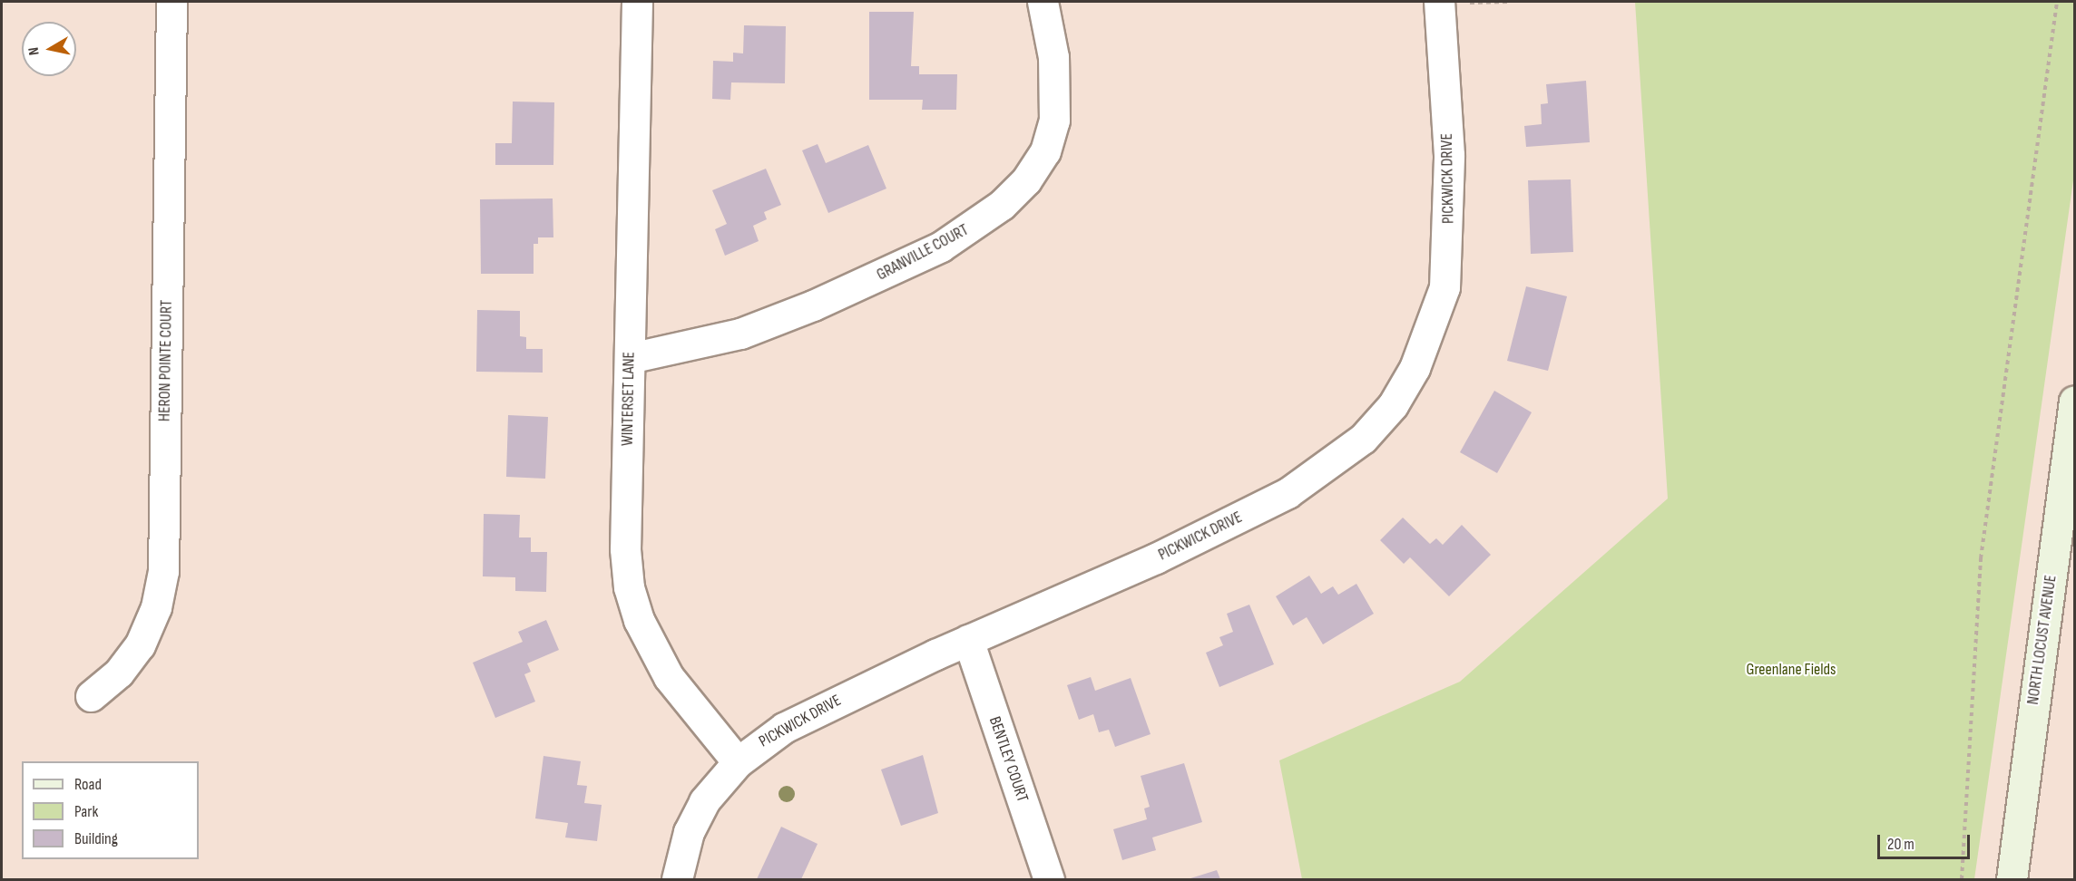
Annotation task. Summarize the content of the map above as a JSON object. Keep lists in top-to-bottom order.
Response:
{
  "streets": {
    "street": [
      "PICKWICK DRIVE",
      "GRANVILLE COURT",
      "HERON POINTE COURT",
      "WINTERSET LANE",
      "NORTH LOCUST AVENUE",
      "BENTLEY COURT"
    ]
  },
  "crossings": [
    ["PICKWICK DRIVE", "WINTERSET LANE"],
    ["PICKWICK DRIVE", "BENTLEY COURT"],
    ["GRANVILLE COURT", "WINTERSET LANE"]
  ],
  "parks": ["Greenlane Fields"],
  "legend": ["Road", "Park", "Building"],
  "scale_bar": "20 m",
  "north": "left"
}
